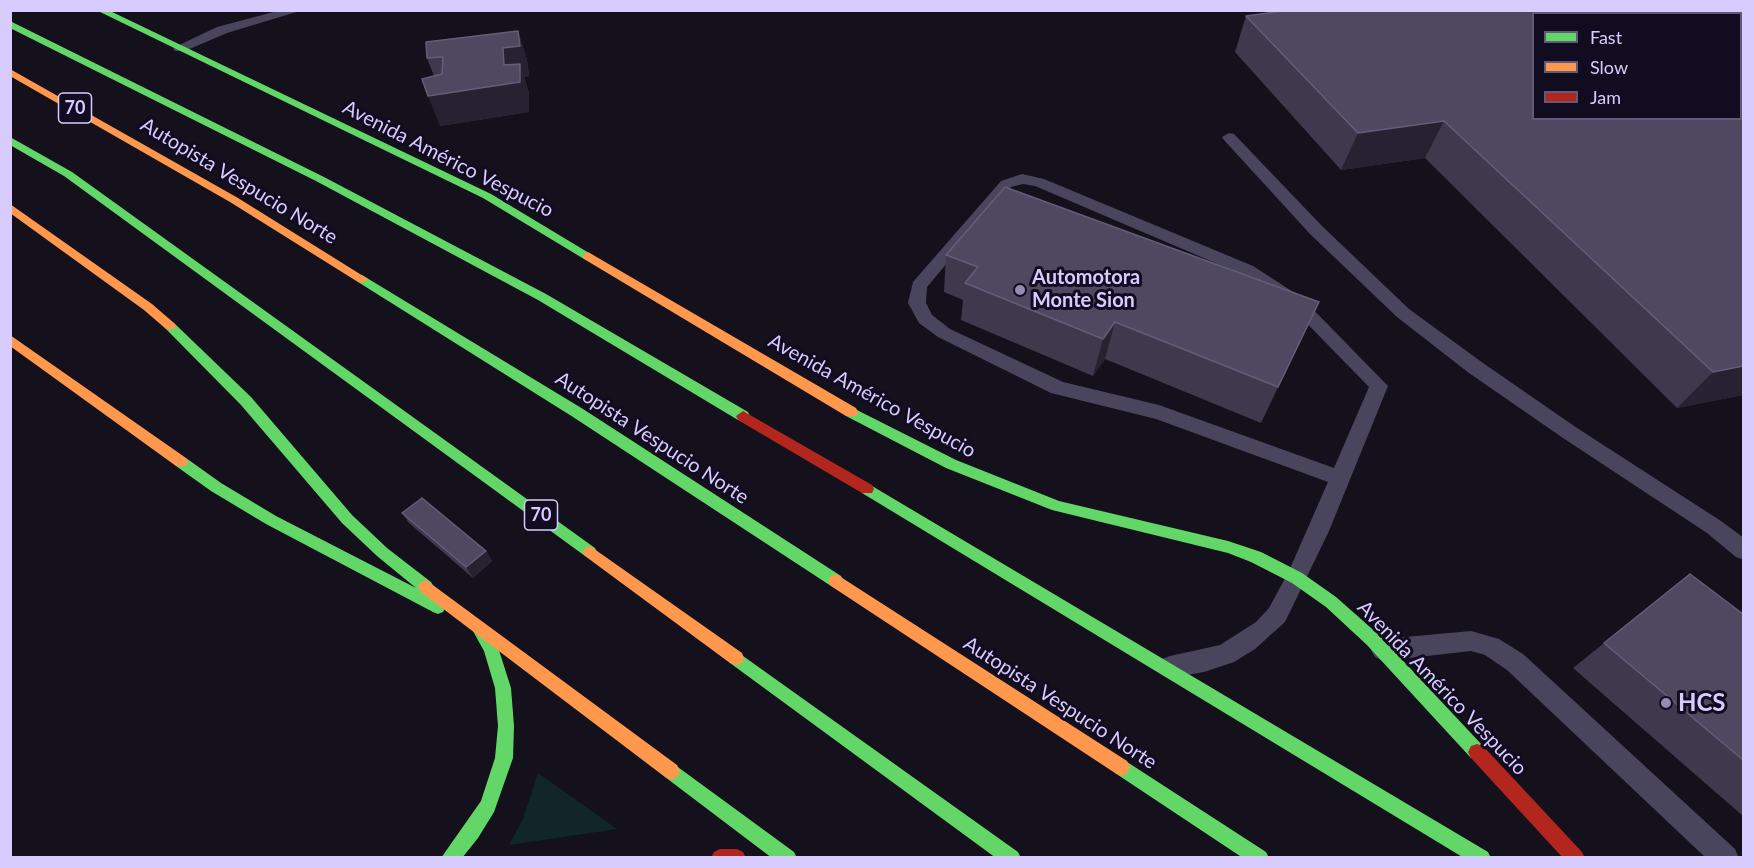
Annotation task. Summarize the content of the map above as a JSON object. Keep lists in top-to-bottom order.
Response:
{
  "streets": {
    "main road": ["70", "Avenida Américo Vespucio", "Autopista Vespucio Norte"]
  },
  "places": ["Automotora Monte Sion", "HCS"],
  "legend": ["Fast", "Slow", "Jam"]
}
